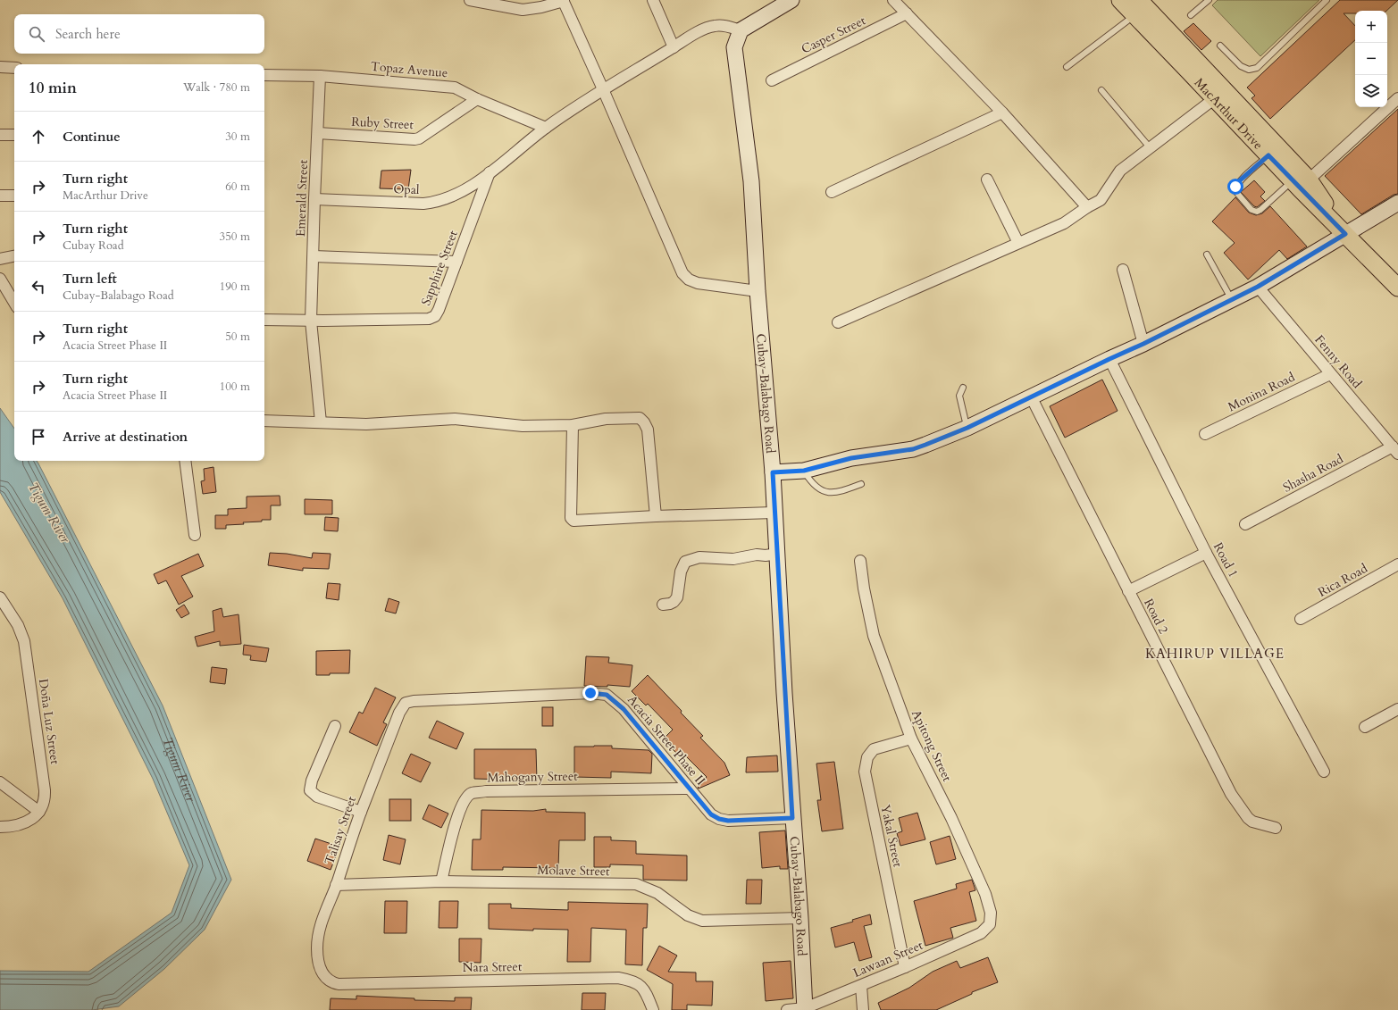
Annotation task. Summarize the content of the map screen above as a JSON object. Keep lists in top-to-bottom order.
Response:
{
  "streets": {
    "main road": ["MacArthur Drive", "Cubay-Balabago Road"],
    "street": [
      "Casper Street",
      "Topaz Avenue",
      "Ruby Street",
      "Opal",
      "Emerald Street",
      "Sapphire Street",
      "Fenny Road",
      "Monina Road",
      "Shasha Road",
      "Road 1",
      "Rica Road",
      "Road 2",
      "Doña Luz Street",
      "Acacia Street Phase II",
      "Apitong Street",
      "Mahogany Street",
      "Talisay Street",
      "Yakal Street",
      "Molave Street",
      "Lawaan Street",
      "Nara Street"
    ]
  },
  "crossings": [
    ["Topaz Avenue", "Ruby Street"],
    ["Topaz Avenue", "Opal"],
    ["Topaz Avenue", "Emerald Street"],
    ["Ruby Street", "Emerald Street"],
    ["Opal", "Emerald Street"],
    ["Opal", "Sapphire Street"],
    ["Opal", "Cubay-Balabago Road"],
    ["Emerald Street", "Sapphire Street"],
    ["Fenny Road", "Monina Road"],
    ["Fenny Road", "Shasha Road"],
    ["Cubay-Balabago Road", "Acacia Street Phase II"],
    ["Cubay-Balabago Road", "Molave Street"],
    ["Cubay-Balabago Road", "Lawaan Street"],
    ["Acacia Street Phase II", "Mahogany Street"],
    ["Acacia Street Phase II", "Talisay Street"],
    ["Apitong Street", "Yakal Street"],
    ["Apitong Street", "Lawaan Street"],
    ["Mahogany Street", "Molave Street"],
    ["Talisay Street", "Molave Street"],
    ["Talisay Street", "Nara Street"],
    ["Yakal Street", "Lawaan Street"]
  ],
  "districts": ["KAHIRUP VILLAGE"],
  "water": ["Tigum River"],
  "page": {
    "map_buttons": ["+", "−"],
    "search": "Search here",
    "heading": ["10 min", "Walk · 780 m"],
    "list": [
      ["Continue", "30 m"],
      ["Turn right", "MacArthur Drive", "60 m"],
      ["Turn right", "Cubay Road", "350 m"],
      ["Turn left", "Cubay-Balabago Road", "190 m"],
      ["Turn right", "Acacia Street Phase II", "50 m"],
      ["Turn right", "Acacia Street Phase II", "100 m"],
      "Arrive at destination"
    ]
  }
}
